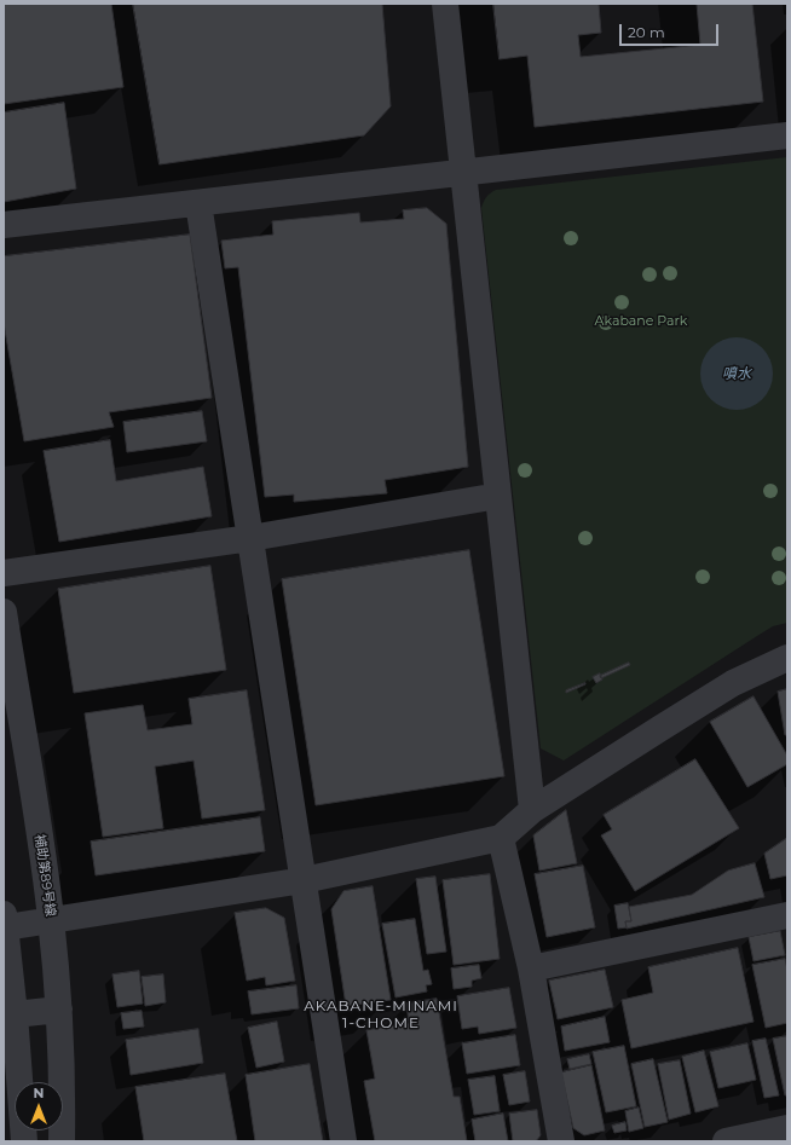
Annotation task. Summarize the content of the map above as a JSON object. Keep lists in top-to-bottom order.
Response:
{
  "streets": {
    "street": ["補助第89号線"]
  },
  "districts": ["AKABANE-MINAMI 1-CHOME"],
  "water": ["噴水"],
  "parks": ["Akabane Park"],
  "scale_bar": "20 m",
  "north": "top"
}
